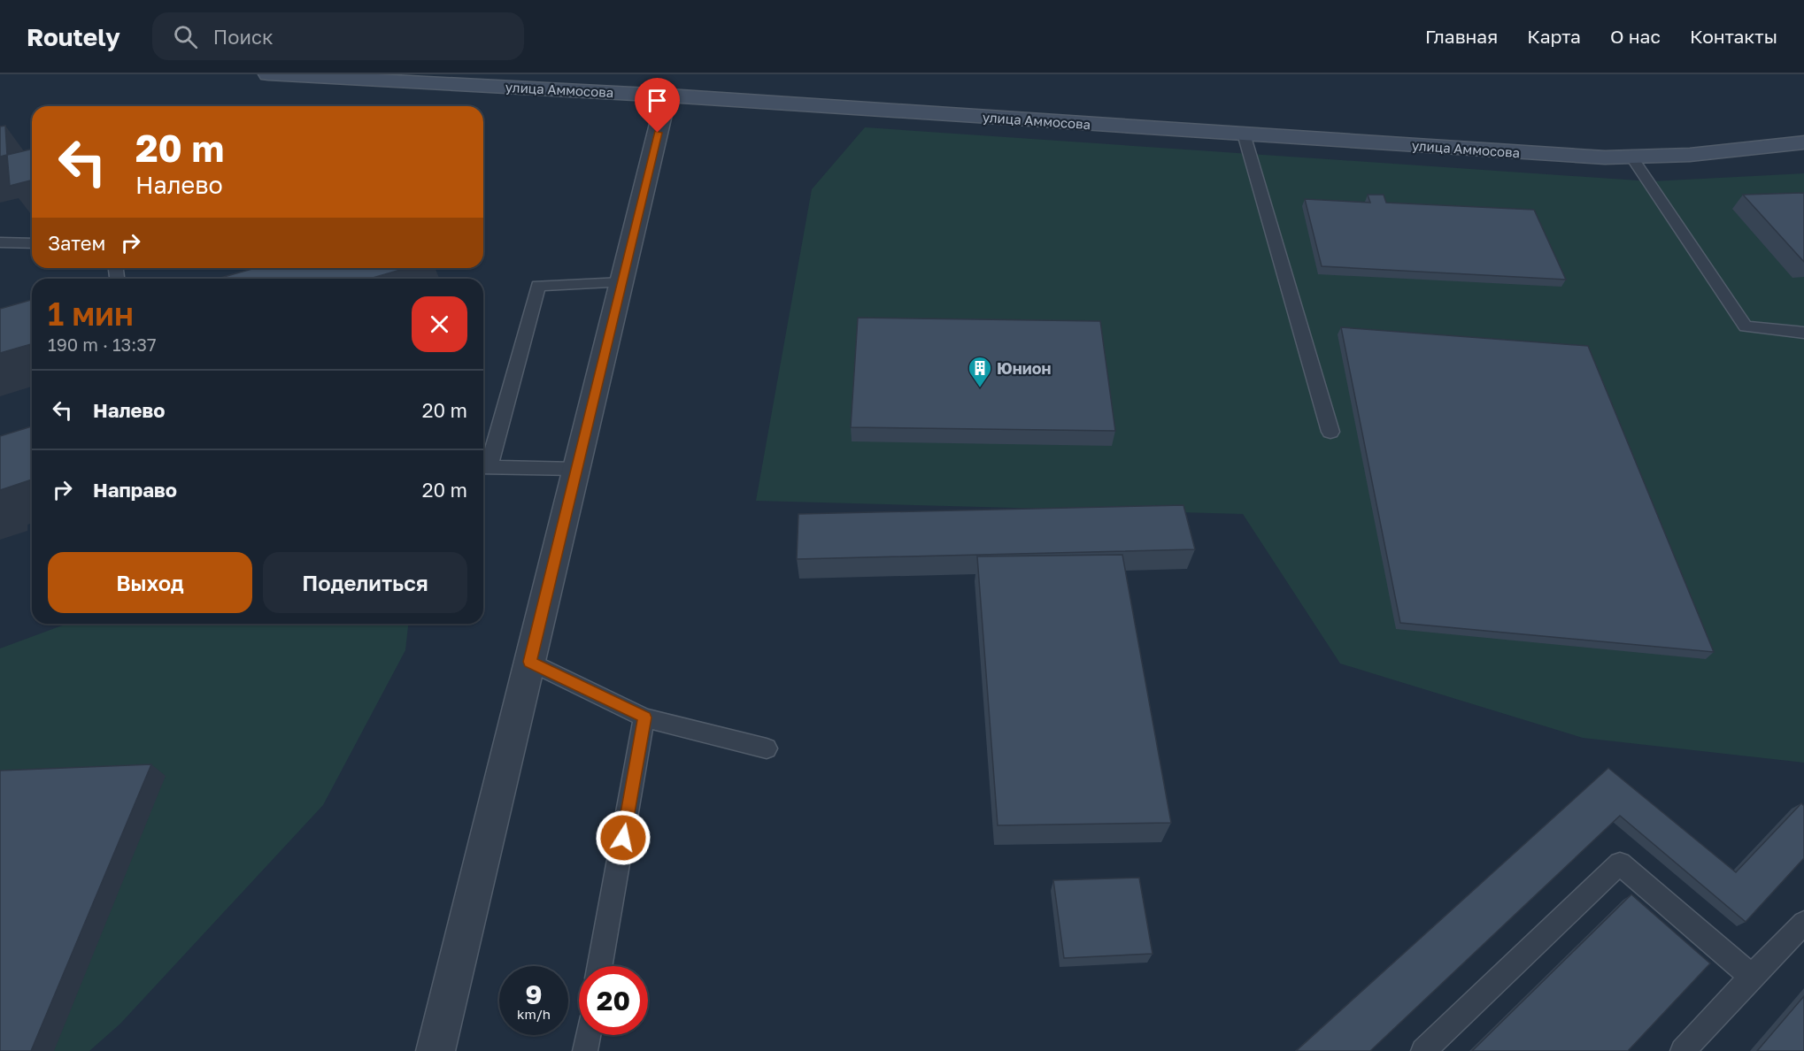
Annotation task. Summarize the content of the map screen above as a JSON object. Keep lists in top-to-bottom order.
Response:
{
  "streets": {
    "street": ["улица Аммосова"]
  },
  "places": {
    "building": ["Юнион"]
  },
  "page": {
    "header": "Routely",
    "search": "Поиск",
    "nav": [
      "Главная",
      "Карта",
      "О нас",
      "Контакты"
    ],
    "turn": ["20 m", "Налево"],
    "then": "Затем",
    "heading": ["1 мин", "190 m · 13:37"],
    "list": [
      {
        "name": "Налево",
        "value": "20 m"
      },
      {
        "name": "Направо",
        "value": "20 m"
      }
    ],
    "buttons": ["Выход", "Поделиться"],
    "speed": "9 km/h",
    "limit": "20"
  }
}
